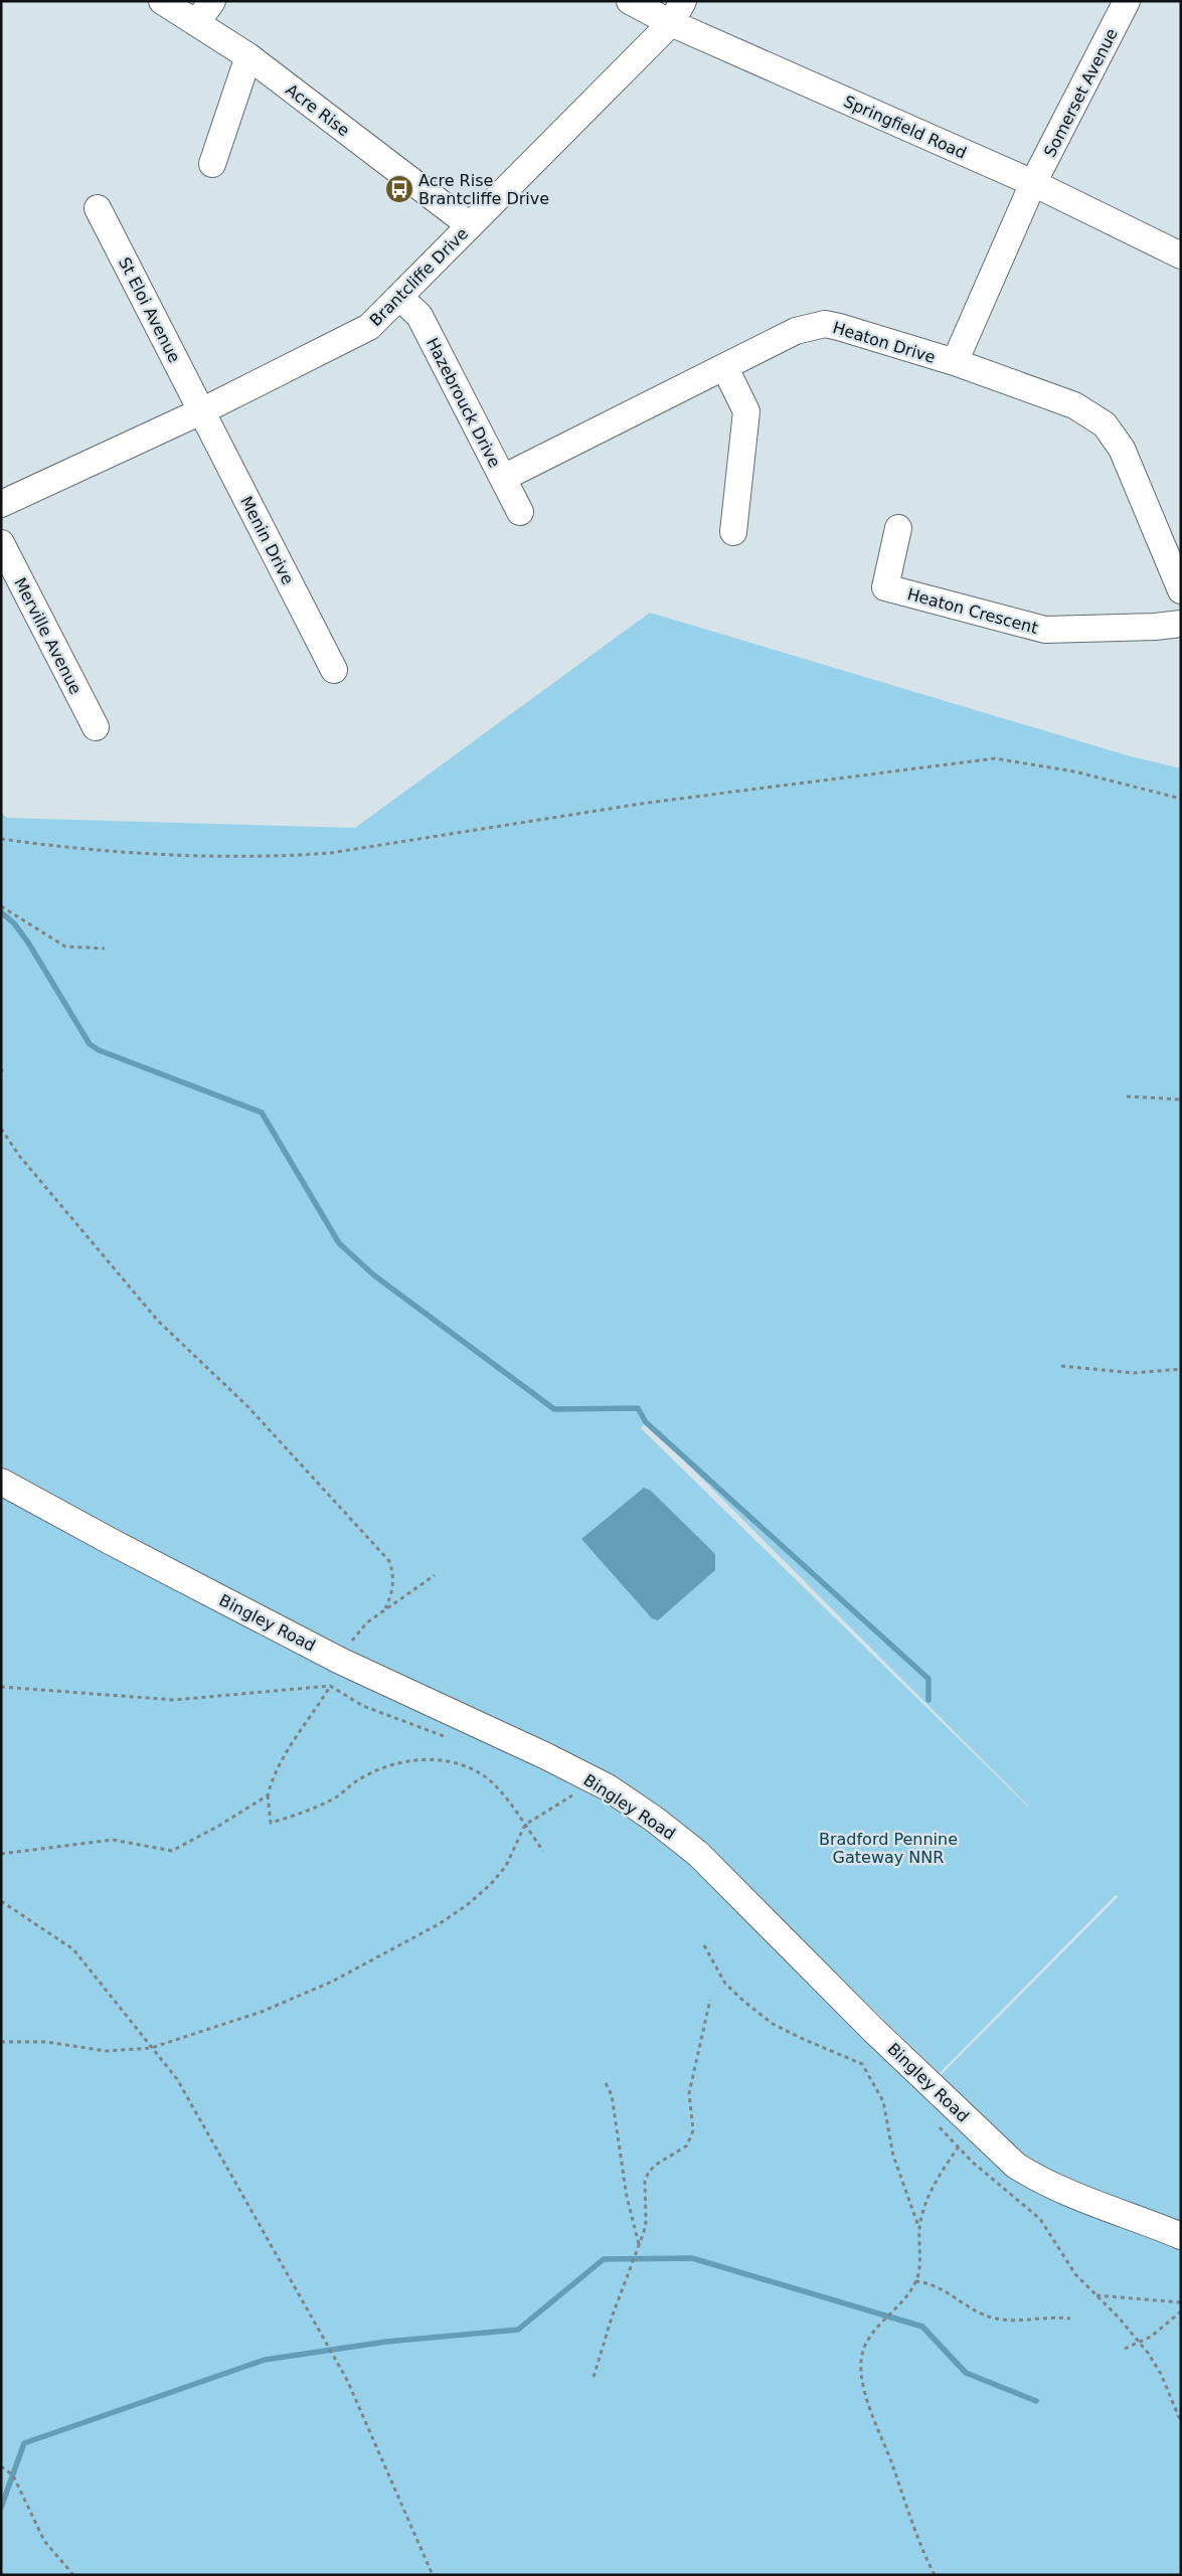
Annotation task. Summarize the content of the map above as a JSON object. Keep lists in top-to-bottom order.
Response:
{
  "streets": {
    "street": [
      "Somerset Avenue",
      "Acre Rise",
      "Springfield Road",
      "Brantcliffe Drive",
      "St Eloi Avenue",
      "Heaton Drive",
      "Hazebrouck Drive",
      "Menin Drive",
      "Heaton Crescent",
      "Merville Avenue",
      "Bingley Road"
    ]
  },
  "crossings": [
    ["Somerset Avenue", "Springfield Road"],
    ["Somerset Avenue", "Heaton Drive"],
    ["Acre Rise", "Brantcliffe Drive"],
    ["Springfield Road", "Brantcliffe Drive"],
    ["Brantcliffe Drive", "St Eloi Avenue"],
    ["Brantcliffe Drive", "Hazebrouck Drive"],
    ["Brantcliffe Drive", "Menin Drive"],
    ["St Eloi Avenue", "Menin Drive"],
    ["Heaton Drive", "Hazebrouck Drive"]
  ],
  "parks": ["Bradford Pennine Gateway NNR"],
  "places": {
    "bus stop": ["Acre Rise Brantcliffe Drive"]
  }
}
